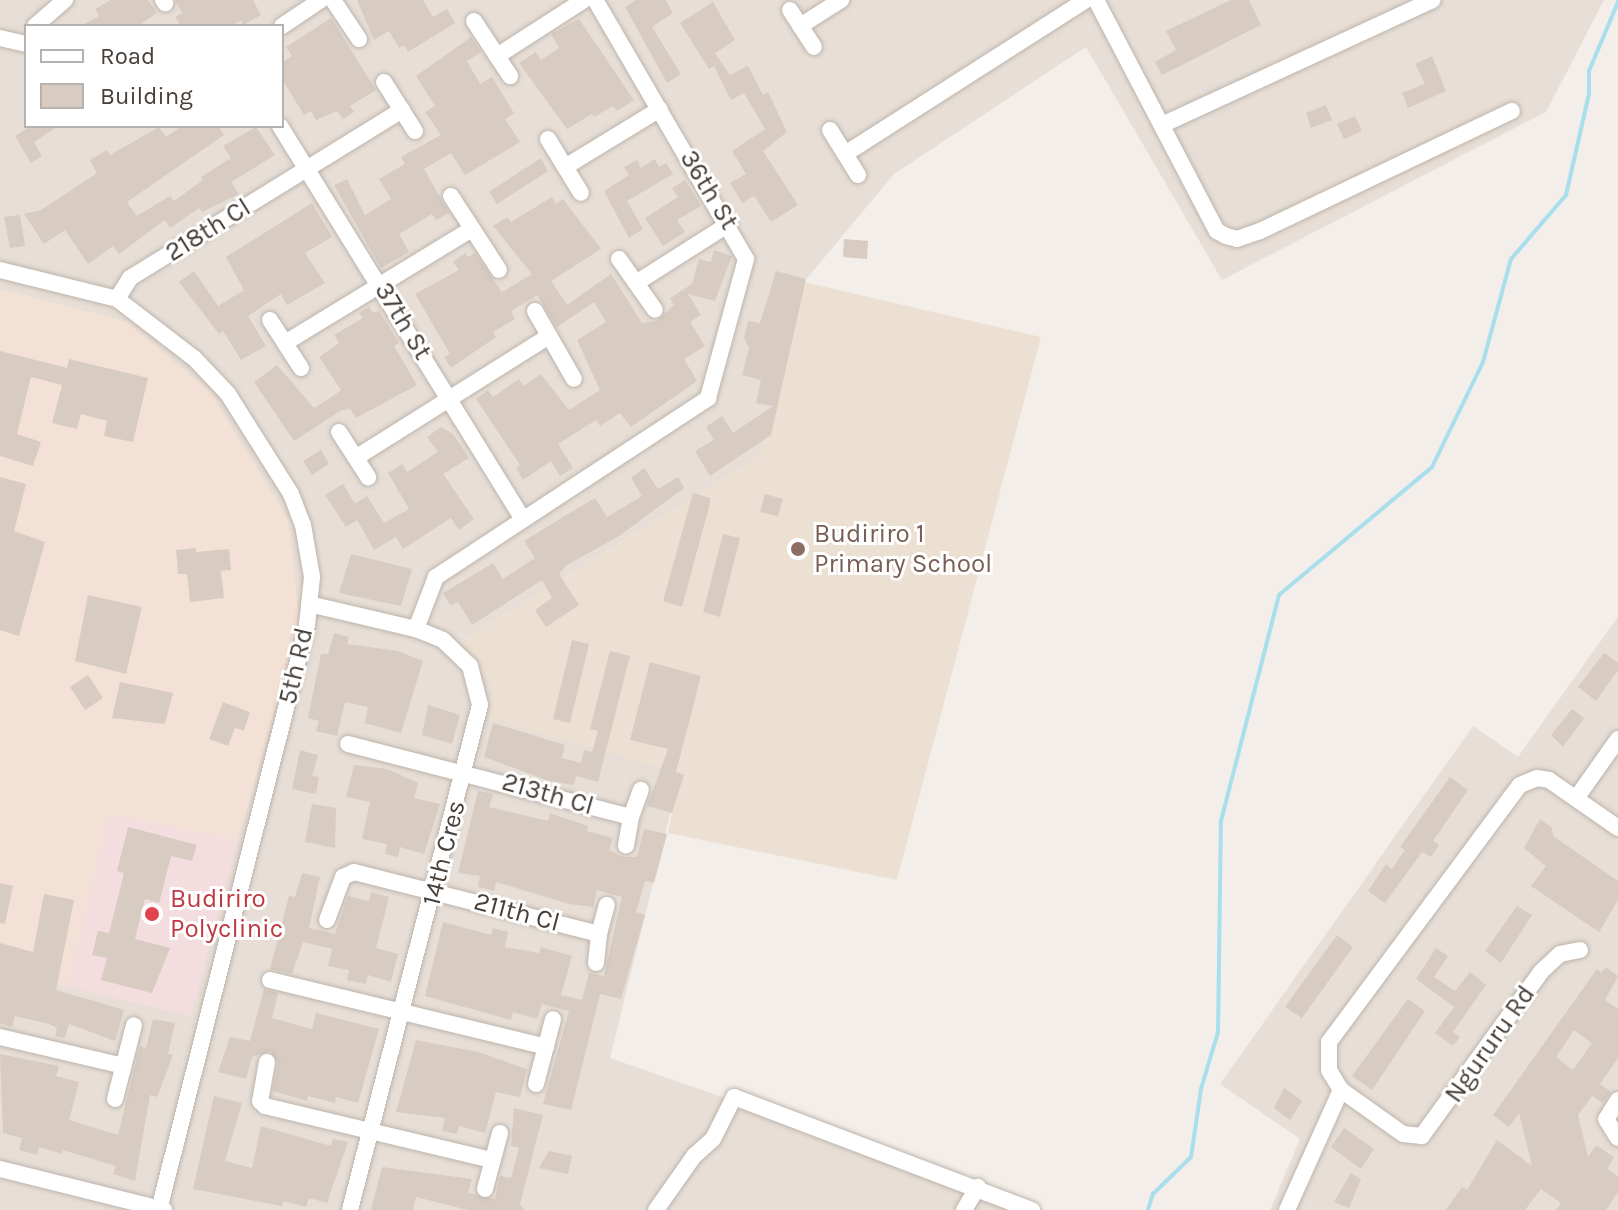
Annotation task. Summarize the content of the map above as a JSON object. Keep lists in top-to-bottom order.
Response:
{
  "streets": {
    "street": [
      "36th St",
      "218th Cl",
      "37th St",
      "5th Rd",
      "213th Cl",
      "14th Cres",
      "211th Cl",
      "Ngururu Rd"
    ]
  },
  "crossings": [
    ["36th St", "37th St"],
    ["218th Cl", "37th St"],
    ["218th Cl", "5th Rd"],
    ["5th Rd", "14th Cres"],
    ["213th Cl", "14th Cres"],
    ["14th Cres", "211th Cl"]
  ],
  "places": ["Budiriro 1 Primary School", "Budiriro Polyclinic"],
  "legend": ["Road", "Building"]
}
